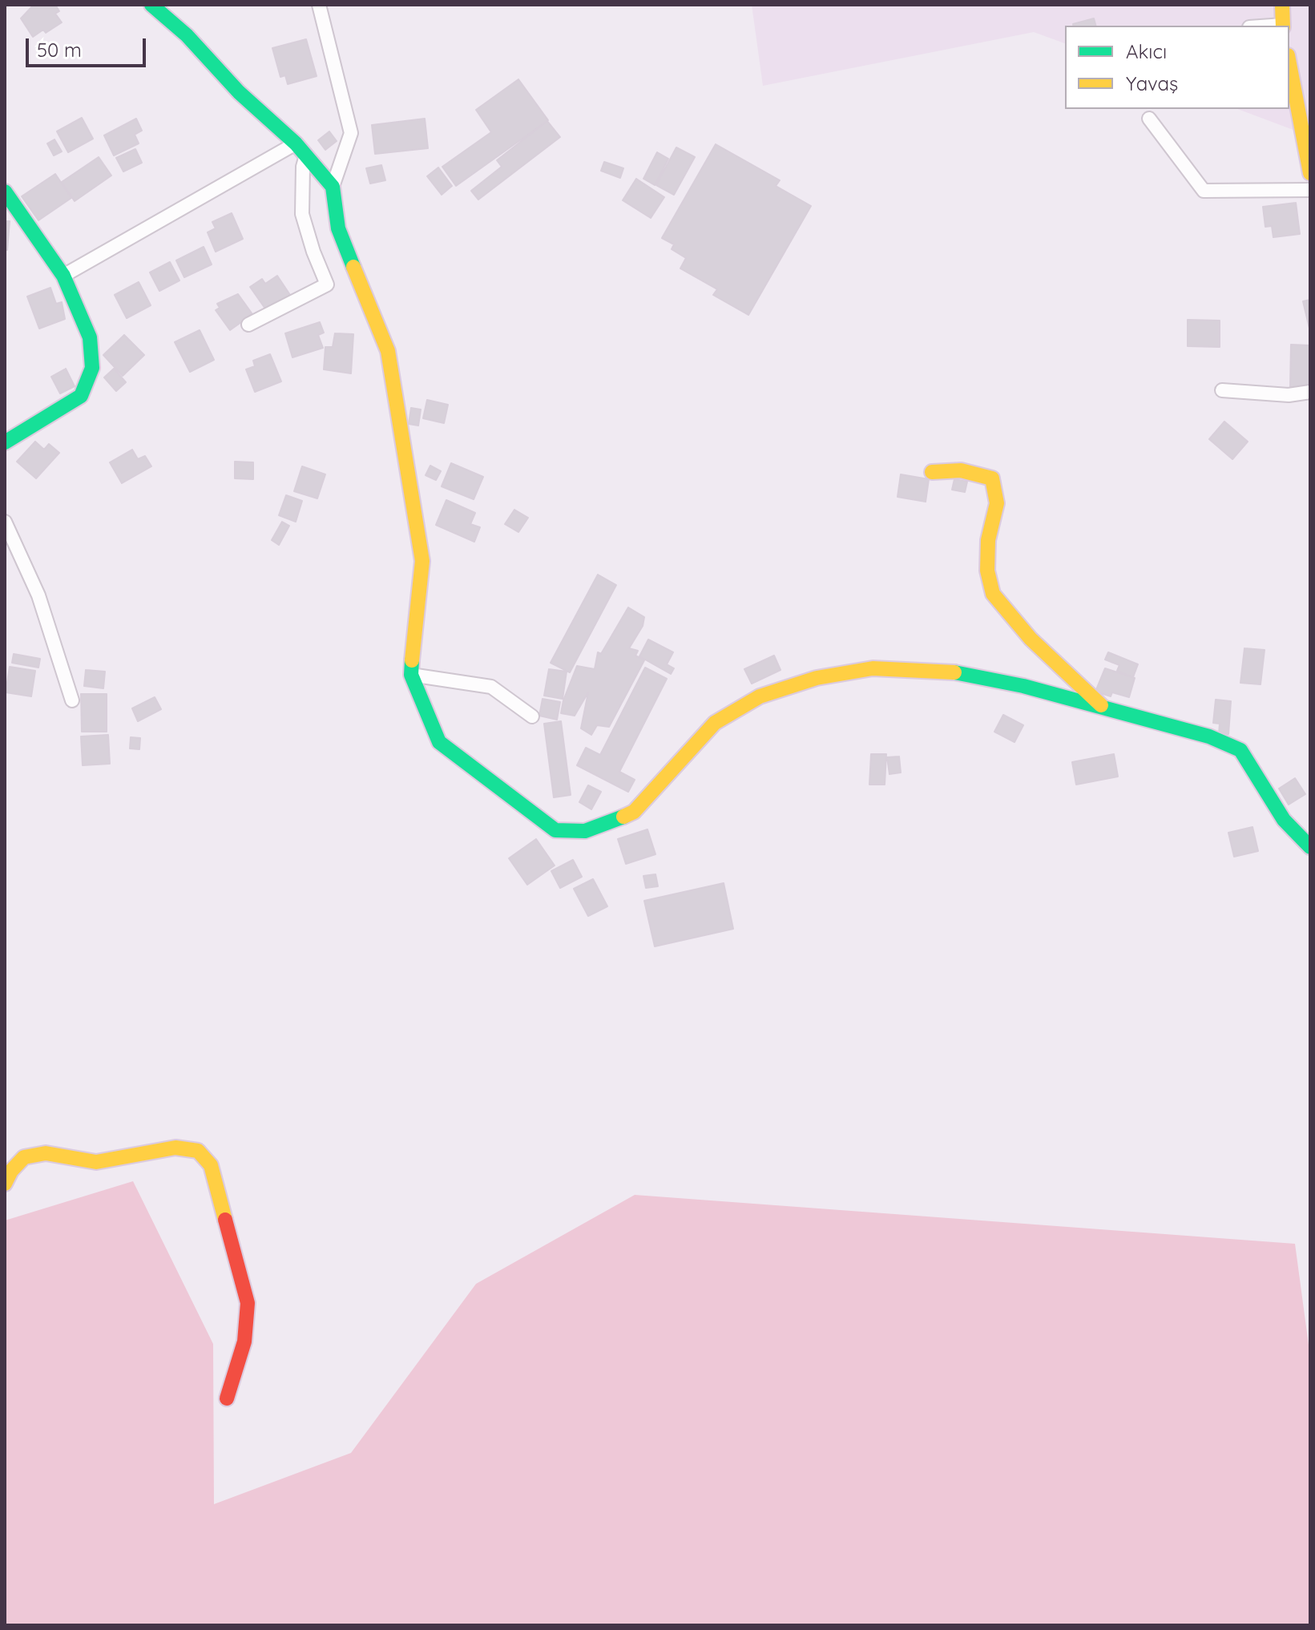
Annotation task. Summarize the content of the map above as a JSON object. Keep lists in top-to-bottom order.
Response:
{
  "legend": ["Akıcı", "Yavaş"],
  "scale_bar": "50 m"
}
